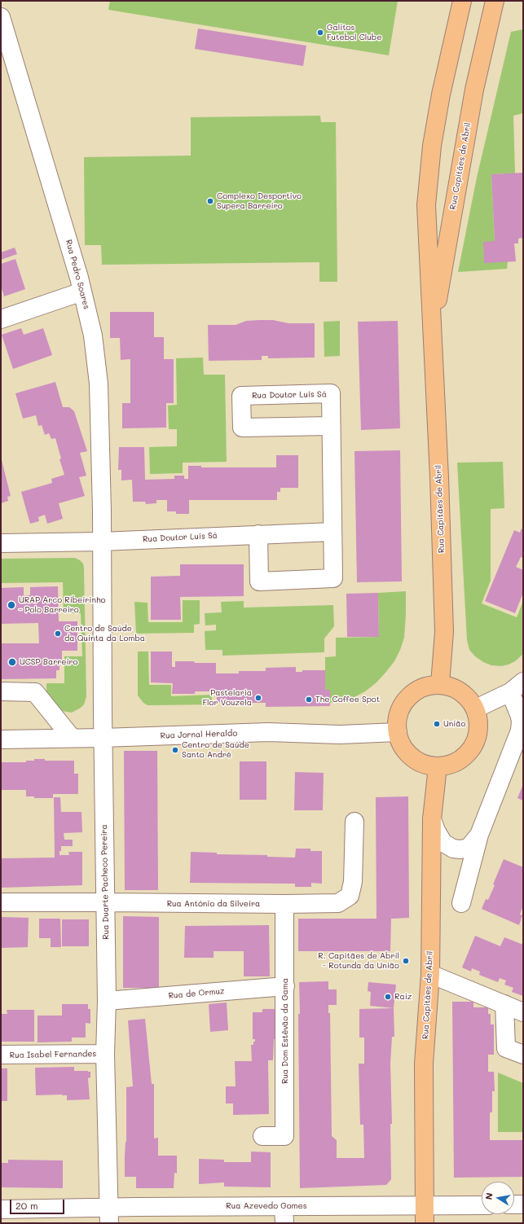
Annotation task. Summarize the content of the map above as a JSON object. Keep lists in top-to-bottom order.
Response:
{
  "streets": {
    "main road": ["Rua Capitães de Abril"],
    "street": [
      "Rua Pedro Soares",
      "Rua Doutor Luis Sá",
      "Rua Doutor Luís Sá",
      "Rua Jornal Heraldo",
      "Rua Duarte Pacheco Pereira",
      "Rua António da Silveira",
      "Rua de Ormuz",
      "Rua Dom Estêvão da Gama",
      "Rua Isabel Fernandes",
      "Rua Azevedo Gomes"
    ]
  },
  "crossings": [
    ["Rua Capitães de Abril", "Rua Jornal Heraldo"],
    ["Rua Capitães de Abril", "Rua Azevedo Gomes"],
    ["Rua Pedro Soares", "Rua Doutor Luís Sá"],
    ["Rua Pedro Soares", "Rua Duarte Pacheco Pereira"],
    ["Rua Doutor Luis Sá", "Rua Doutor Luís Sá"],
    ["Rua Doutor Luís Sá", "Rua Duarte Pacheco Pereira"],
    ["Rua Jornal Heraldo", "Rua Duarte Pacheco Pereira"],
    ["Rua Duarte Pacheco Pereira", "Rua António da Silveira"],
    ["Rua Duarte Pacheco Pereira", "Rua de Ormuz"],
    ["Rua Duarte Pacheco Pereira", "Rua Isabel Fernandes"],
    ["Rua Duarte Pacheco Pereira", "Rua Azevedo Gomes"],
    ["Rua António da Silveira", "Rua Dom Estêvão da Gama"],
    ["Rua de Ormuz", "Rua Dom Estêvão da Gama"]
  ],
  "places": [
    "Galitos Futebol Clube",
    "Complexo Desportivo Supera Barreiro",
    "URAP Arco Ribeirinho - Polo Barreiro",
    "Centro de Saúde da Quinta da Lomba",
    "UCSP Barreiro",
    "Pastelaria Flor Vouzela",
    "The Coffee Spot",
    "União",
    "Centro de Saúde Santo André",
    "R. Capitães de Abril - Rotunda da União",
    "Raiz"
  ],
  "scale_bar": "20 m",
  "north": "left"
}
